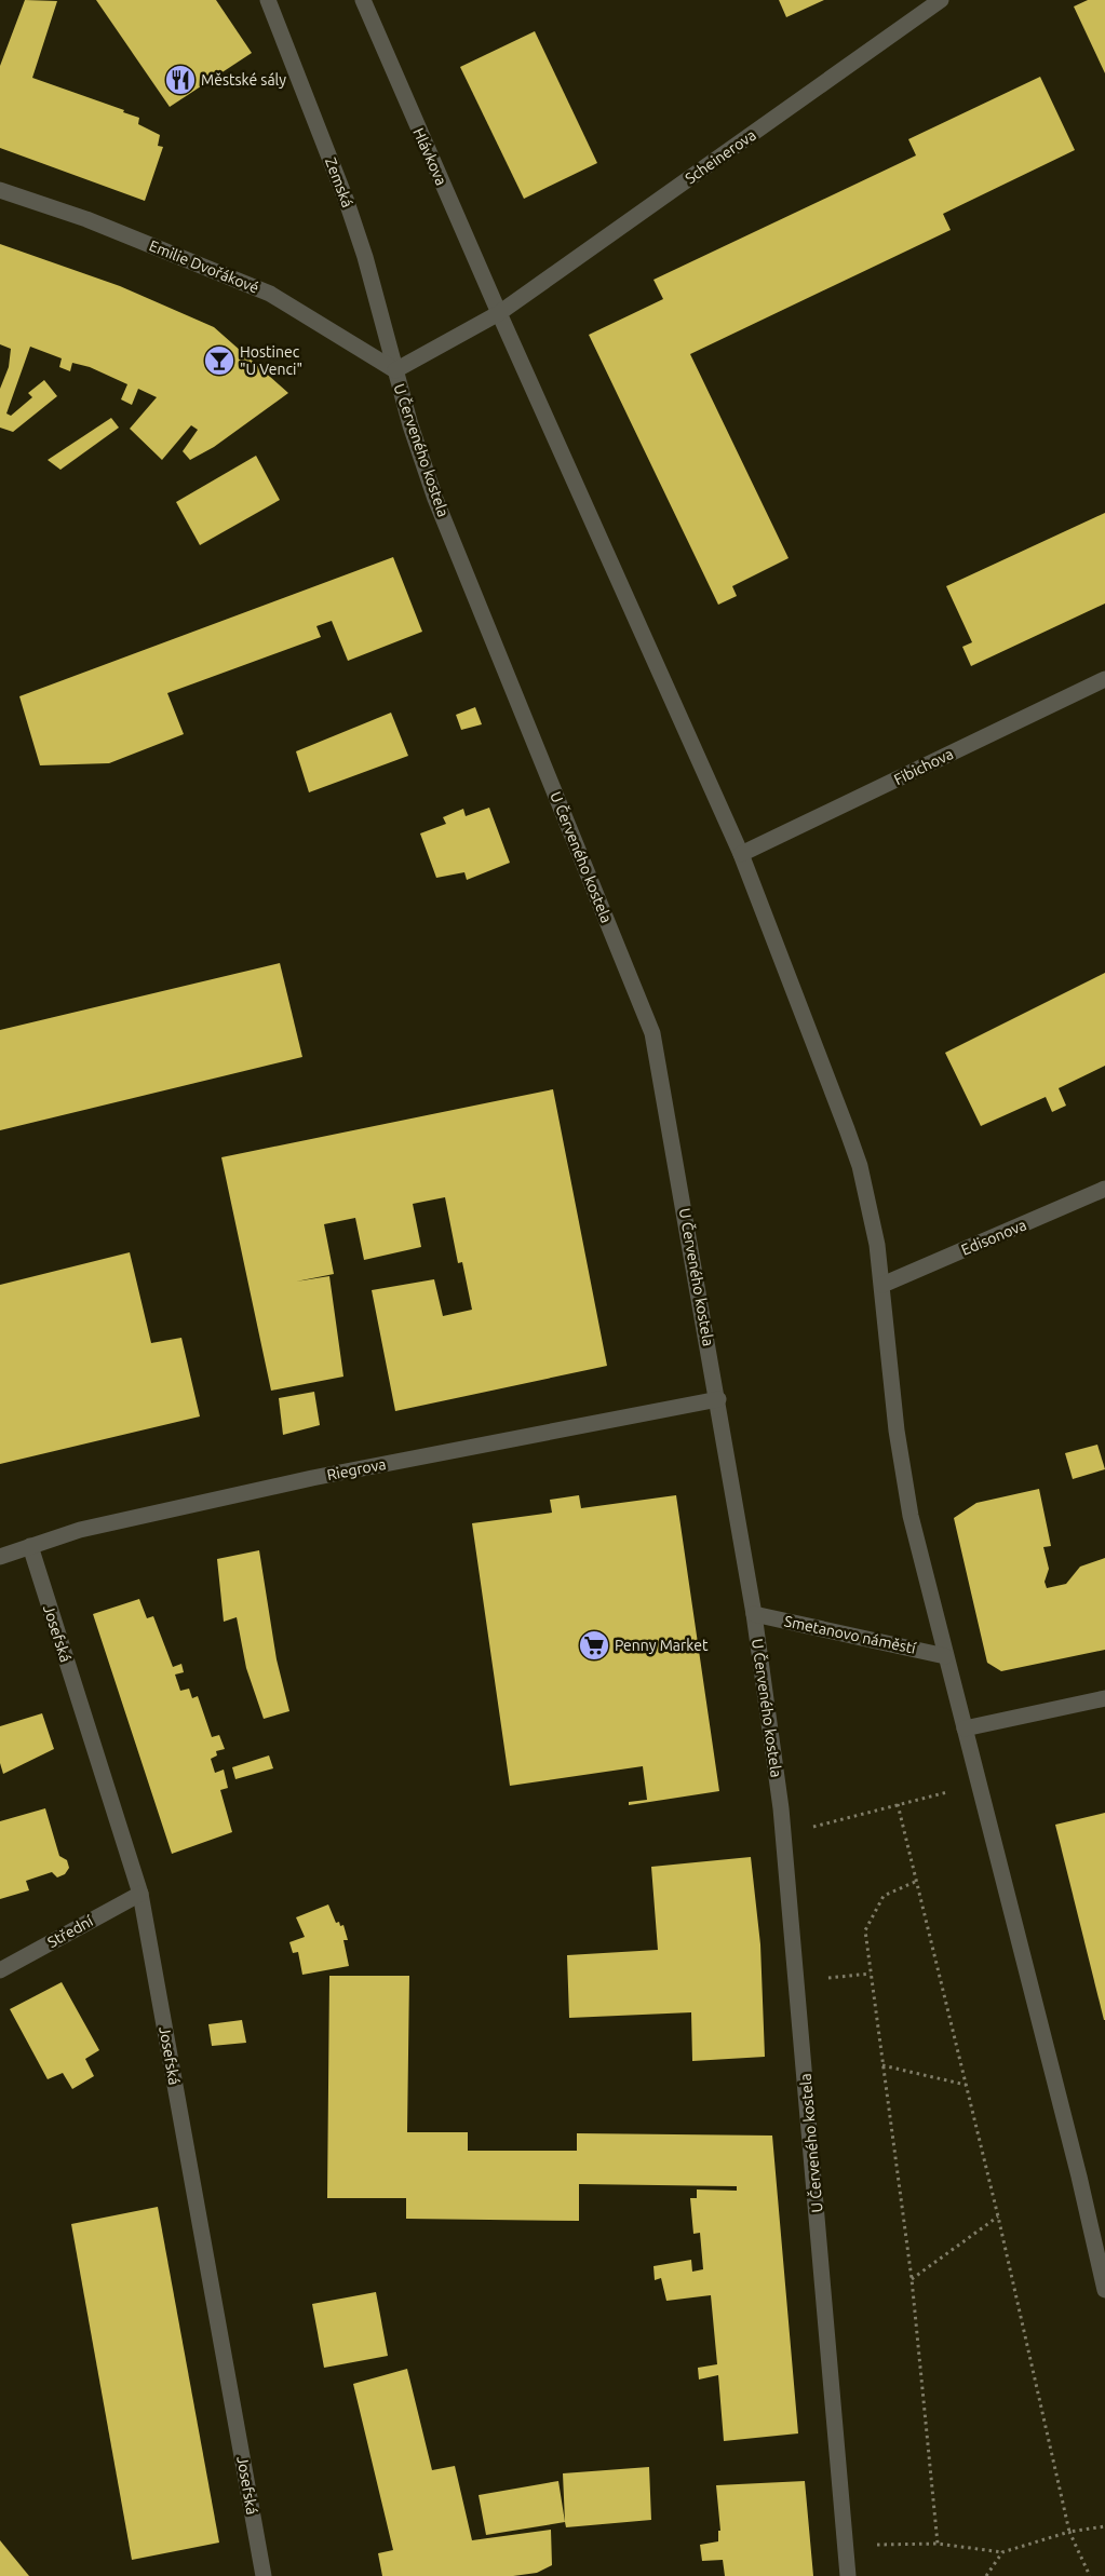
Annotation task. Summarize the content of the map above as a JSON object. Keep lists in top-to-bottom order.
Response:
{
  "streets": {
    "street": [
      "Hlávkova",
      "Scheinerova",
      "Zemská",
      "Emilie Dvořákové",
      "U Červeného kostela",
      "Fibichova",
      "Edisonova",
      "Riegrova",
      "Josefská",
      "Smetanovo náměstí",
      "Střední"
    ]
  },
  "crossings": [
    ["Hlávkova", "Scheinerova"],
    ["Hlávkova", "U Červeného kostela"],
    ["Scheinerova", "U Červeného kostela"],
    ["Zemská", "Emilie Dvořákové"],
    ["Zemská", "U Červeného kostela"],
    ["Emilie Dvořákové", "U Červeného kostela"],
    ["U Červeného kostela", "Riegrova"],
    ["U Červeného kostela", "Smetanovo náměstí"],
    ["Riegrova", "Josefská"],
    ["Josefská", "Střední"]
  ],
  "places": {
    "restaurant": ["Městské sály"],
    "bar": ["Hostinec \"U Venci\""],
    "supermarket": ["Penny Market"]
  }
}
